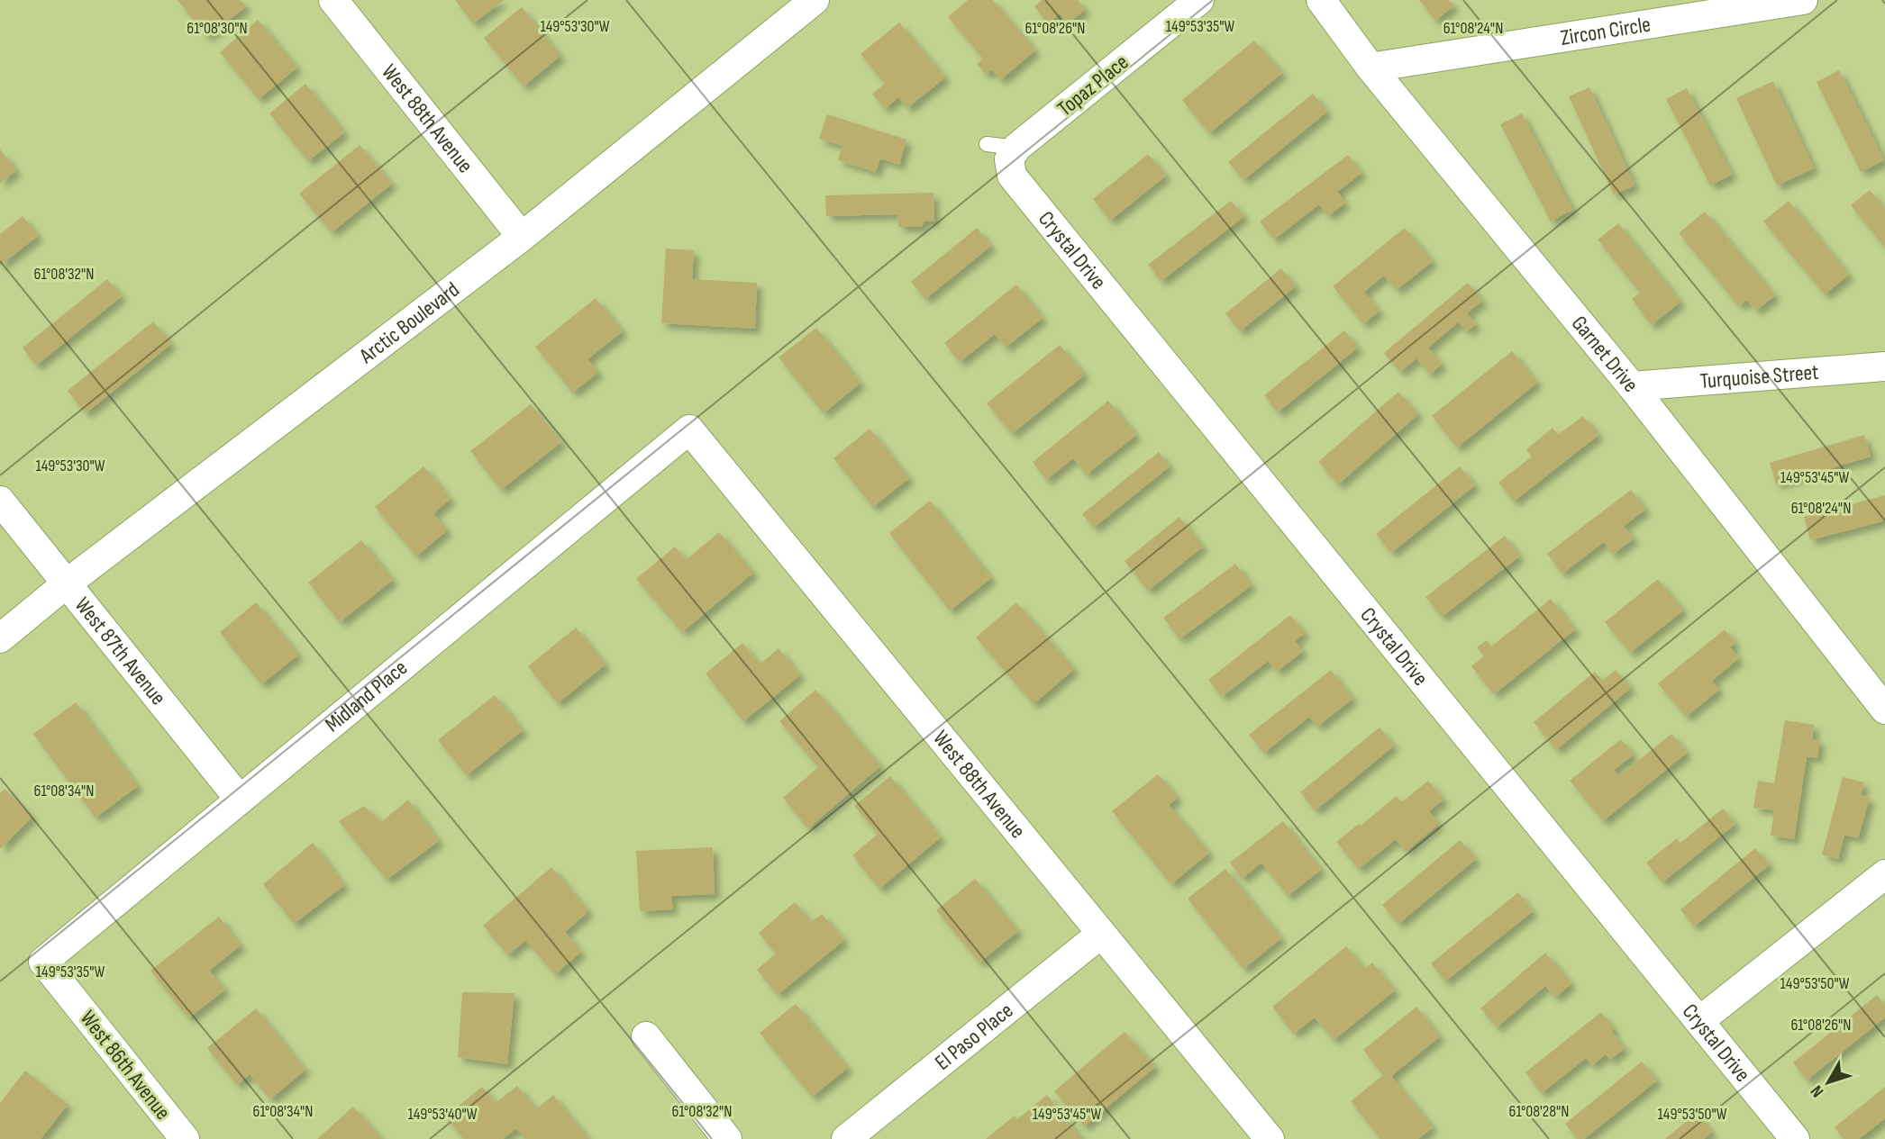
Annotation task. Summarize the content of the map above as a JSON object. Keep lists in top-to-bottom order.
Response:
{
  "streets": {
    "street": [
      "Zircon Circle",
      "Topaz Place",
      "West 88th Avenue",
      "Crystal Drive",
      "Arctic Boulevard",
      "Garnet Drive",
      "Turquoise Street",
      "West 87th Avenue",
      "Midland Place",
      "El Paso Place",
      "West 86th Avenue"
    ]
  },
  "crossings": [
    ["Zircon Circle", "Garnet Drive"],
    ["Topaz Place", "Crystal Drive"],
    ["West 88th Avenue", "Arctic Boulevard"],
    ["West 88th Avenue", "Midland Place"],
    ["West 88th Avenue", "El Paso Place"],
    ["Arctic Boulevard", "West 87th Avenue"],
    ["Garnet Drive", "Turquoise Street"],
    ["West 87th Avenue", "Midland Place"],
    ["Midland Place", "West 86th Avenue"]
  ],
  "north": "bottom left",
  "coordinates": [
    "149°53'30\"W",
    "149°53'35\"W",
    "61°08'30\"N",
    "61°08'26\"N",
    "61°08'24\"N",
    "61°08'32\"N",
    "149°53'45\"W",
    "61°08'34\"N",
    "149°53'50\"W",
    "61°08'28\"N",
    "149°53'40\"W"
  ]
}
